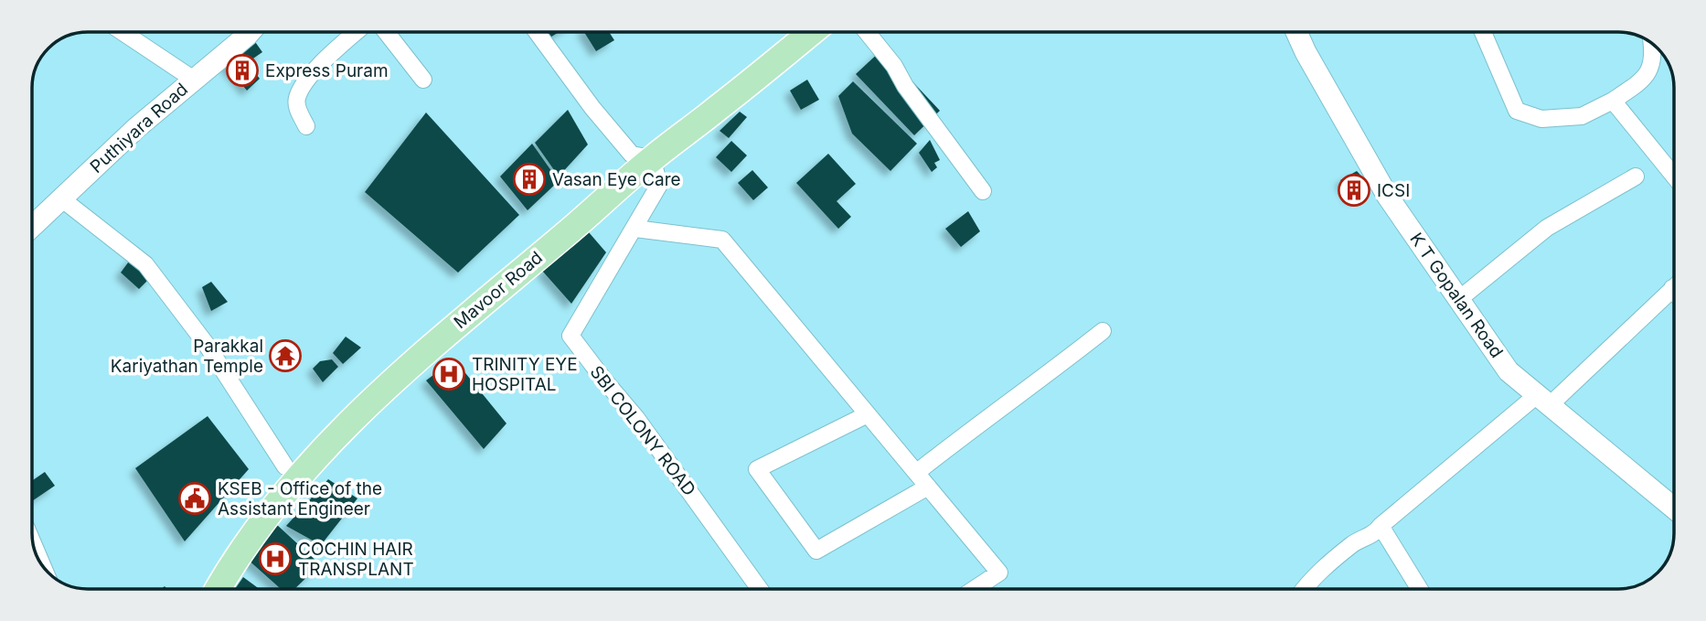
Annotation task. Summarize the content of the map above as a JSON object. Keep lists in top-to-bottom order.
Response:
{
  "streets": {
    "main road": ["Mavoor Road"],
    "street": ["Puthiyara Road", "K T Gopalan Road", "SBI COLONY ROAD"]
  },
  "crossings": [
    ["Mavoor Road", "SBI COLONY ROAD"]
  ],
  "places": {
    "building": ["Express Puram", "Vasan Eye Care", "ICSI"],
    "temple": ["Parakkal Kariyathan Temple"],
    "hospital": ["TRINITY EYE HOSPITAL", "COCHIN HAIR TRANSPLANT"],
    "public building": ["KSEB - Office of the Assistant Engineer"]
  }
}
